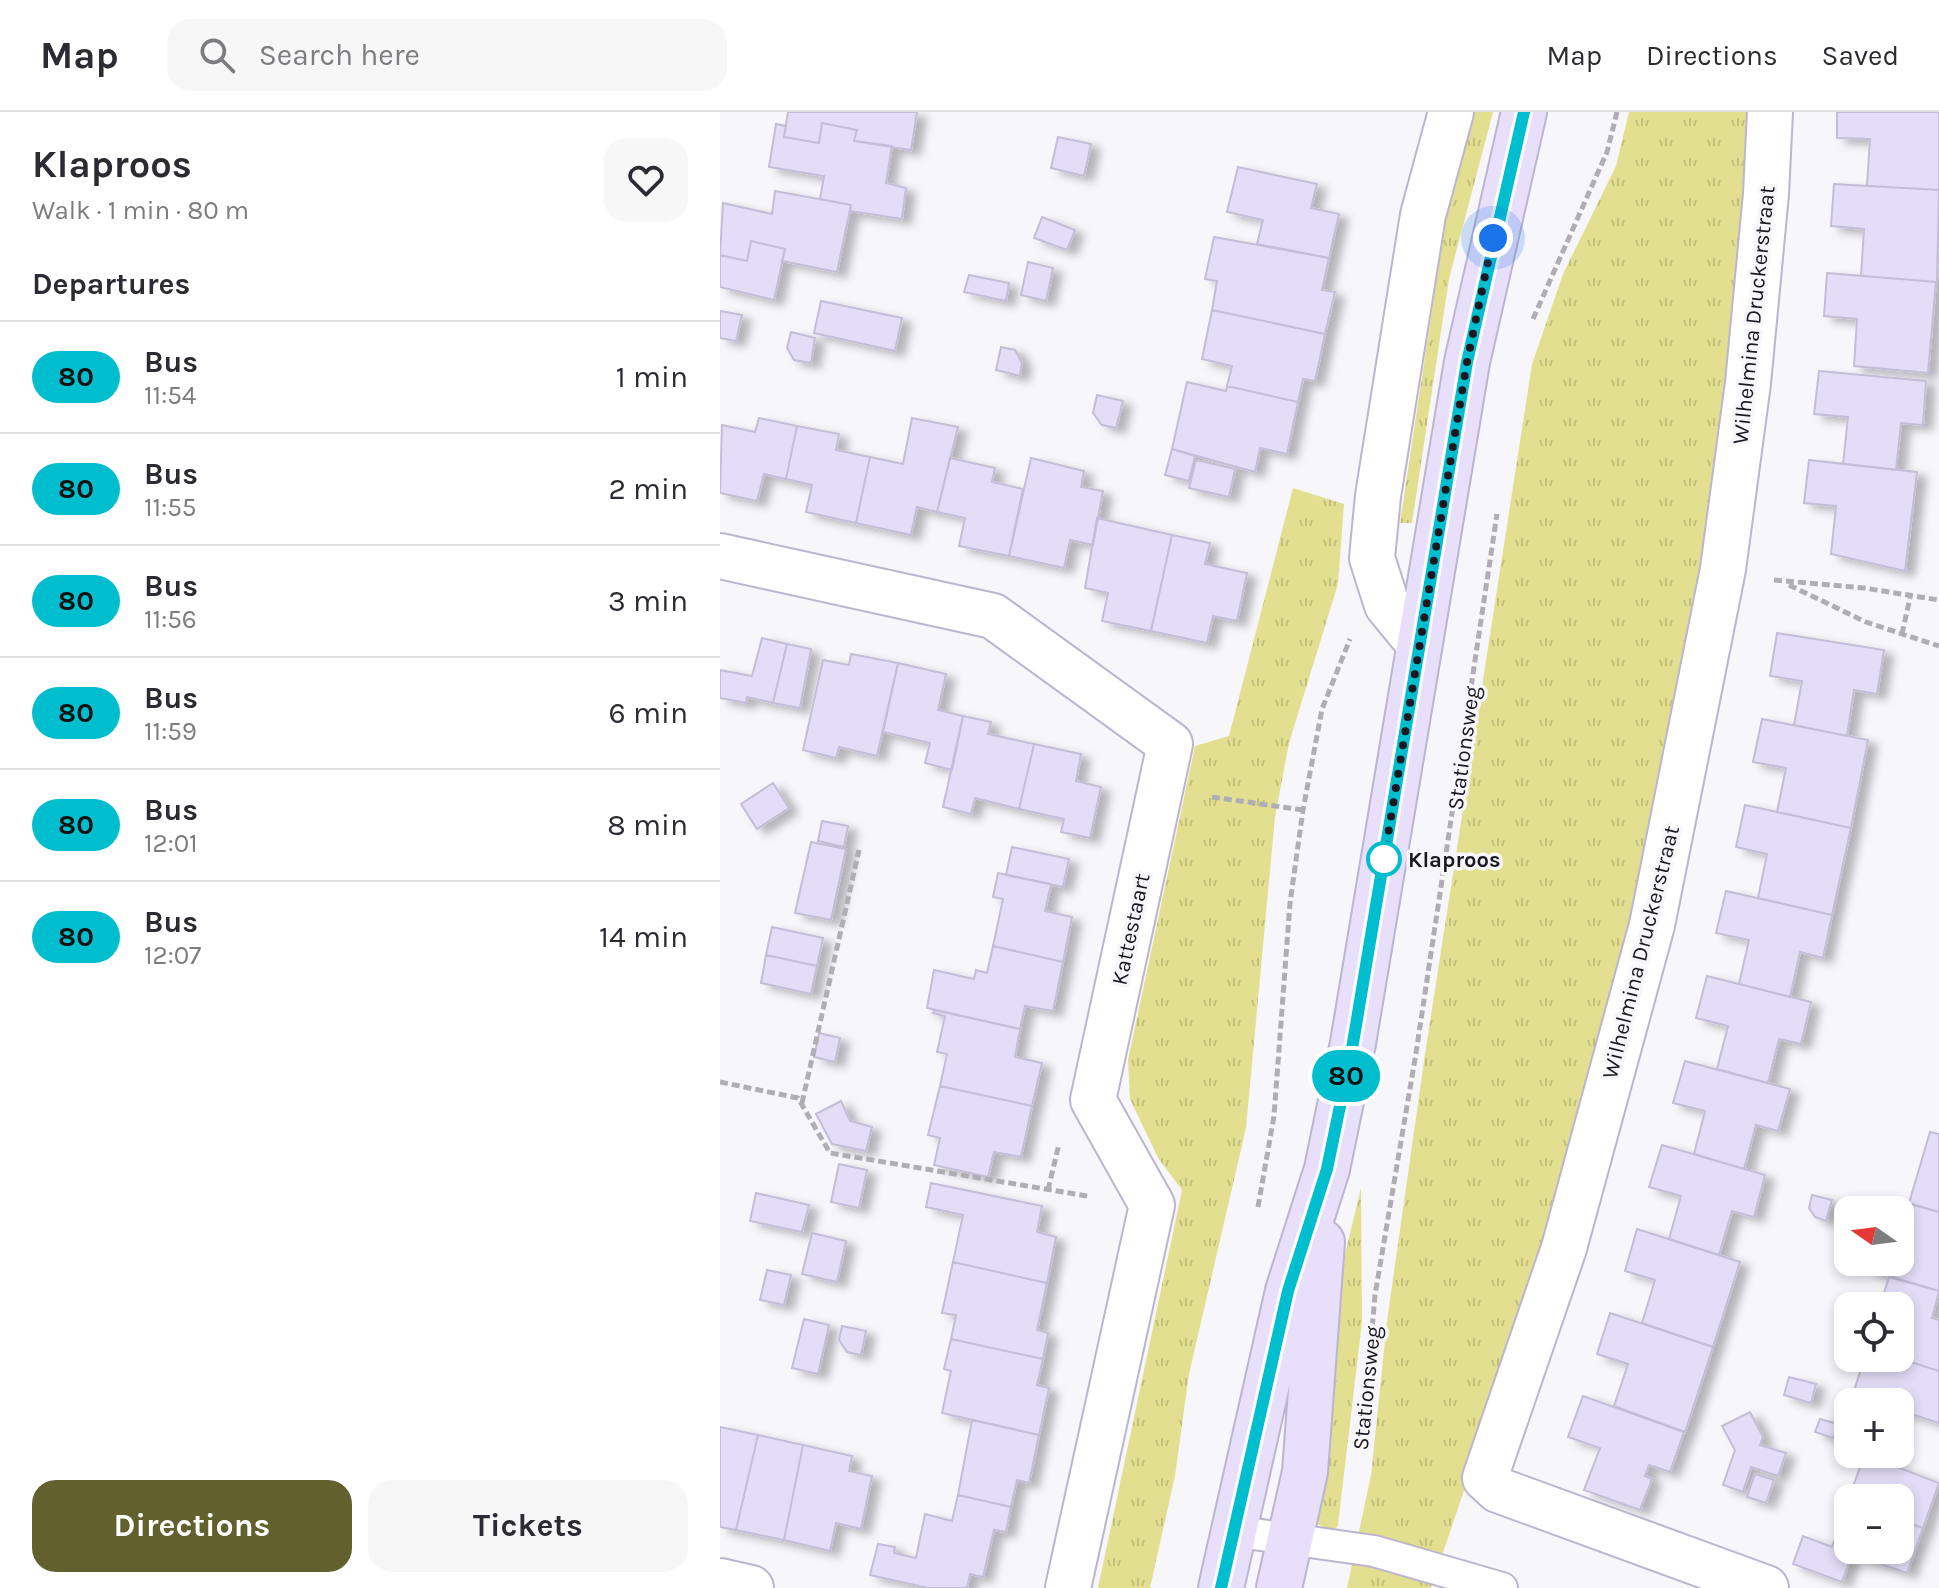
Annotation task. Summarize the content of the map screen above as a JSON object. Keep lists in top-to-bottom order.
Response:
{
  "streets": {
    "street": ["Wilhelmina Druckerstraat", "Kattestaart"],
    "path": ["Stationsweg"]
  },
  "places": ["Klaproos"],
  "lines": ["bus line 80"],
  "north": "left",
  "page": {
    "header": "Map",
    "search": "Search here",
    "nav": ["Map", "Directions", "Saved"],
    "heading": [
      ["Klaproos", "Walk · 1 min · 80 m"],
      "Departures"
    ],
    "on_map": "80",
    "list": [
      {
        "mark": "80",
        "name": "Bus",
        "note": "11:54",
        "value": "1 min"
      },
      {
        "mark": "80",
        "name": "Bus",
        "note": "11:55",
        "value": "2 min"
      },
      {
        "mark": "80",
        "name": "Bus",
        "note": "11:56",
        "value": "3 min"
      },
      {
        "mark": "80",
        "name": "Bus",
        "note": "11:59",
        "value": "6 min"
      },
      {
        "mark": "80",
        "name": "Bus",
        "note": "12:01",
        "value": "8 min"
      },
      {
        "mark": "80",
        "name": "Bus",
        "note": "12:07",
        "value": "14 min"
      }
    ],
    "map_buttons": ["+", "−"],
    "buttons": ["Directions", "Tickets"]
  }
}
